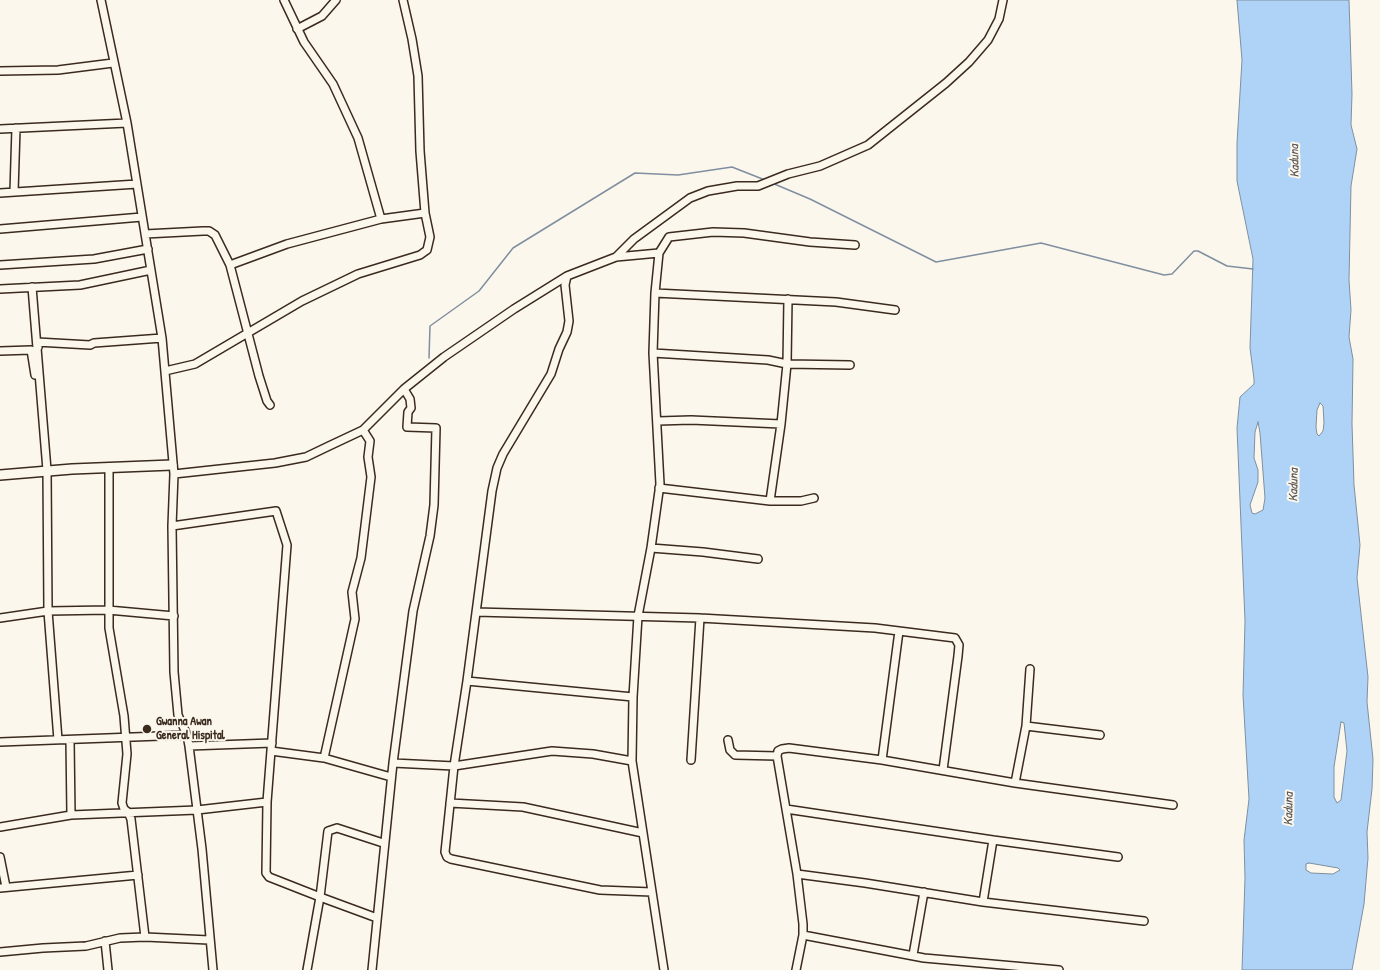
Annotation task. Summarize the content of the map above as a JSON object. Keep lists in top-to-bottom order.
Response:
{
  "water": ["Kaduna"],
  "places": ["Gwanna Awan General Hispital"]
}
